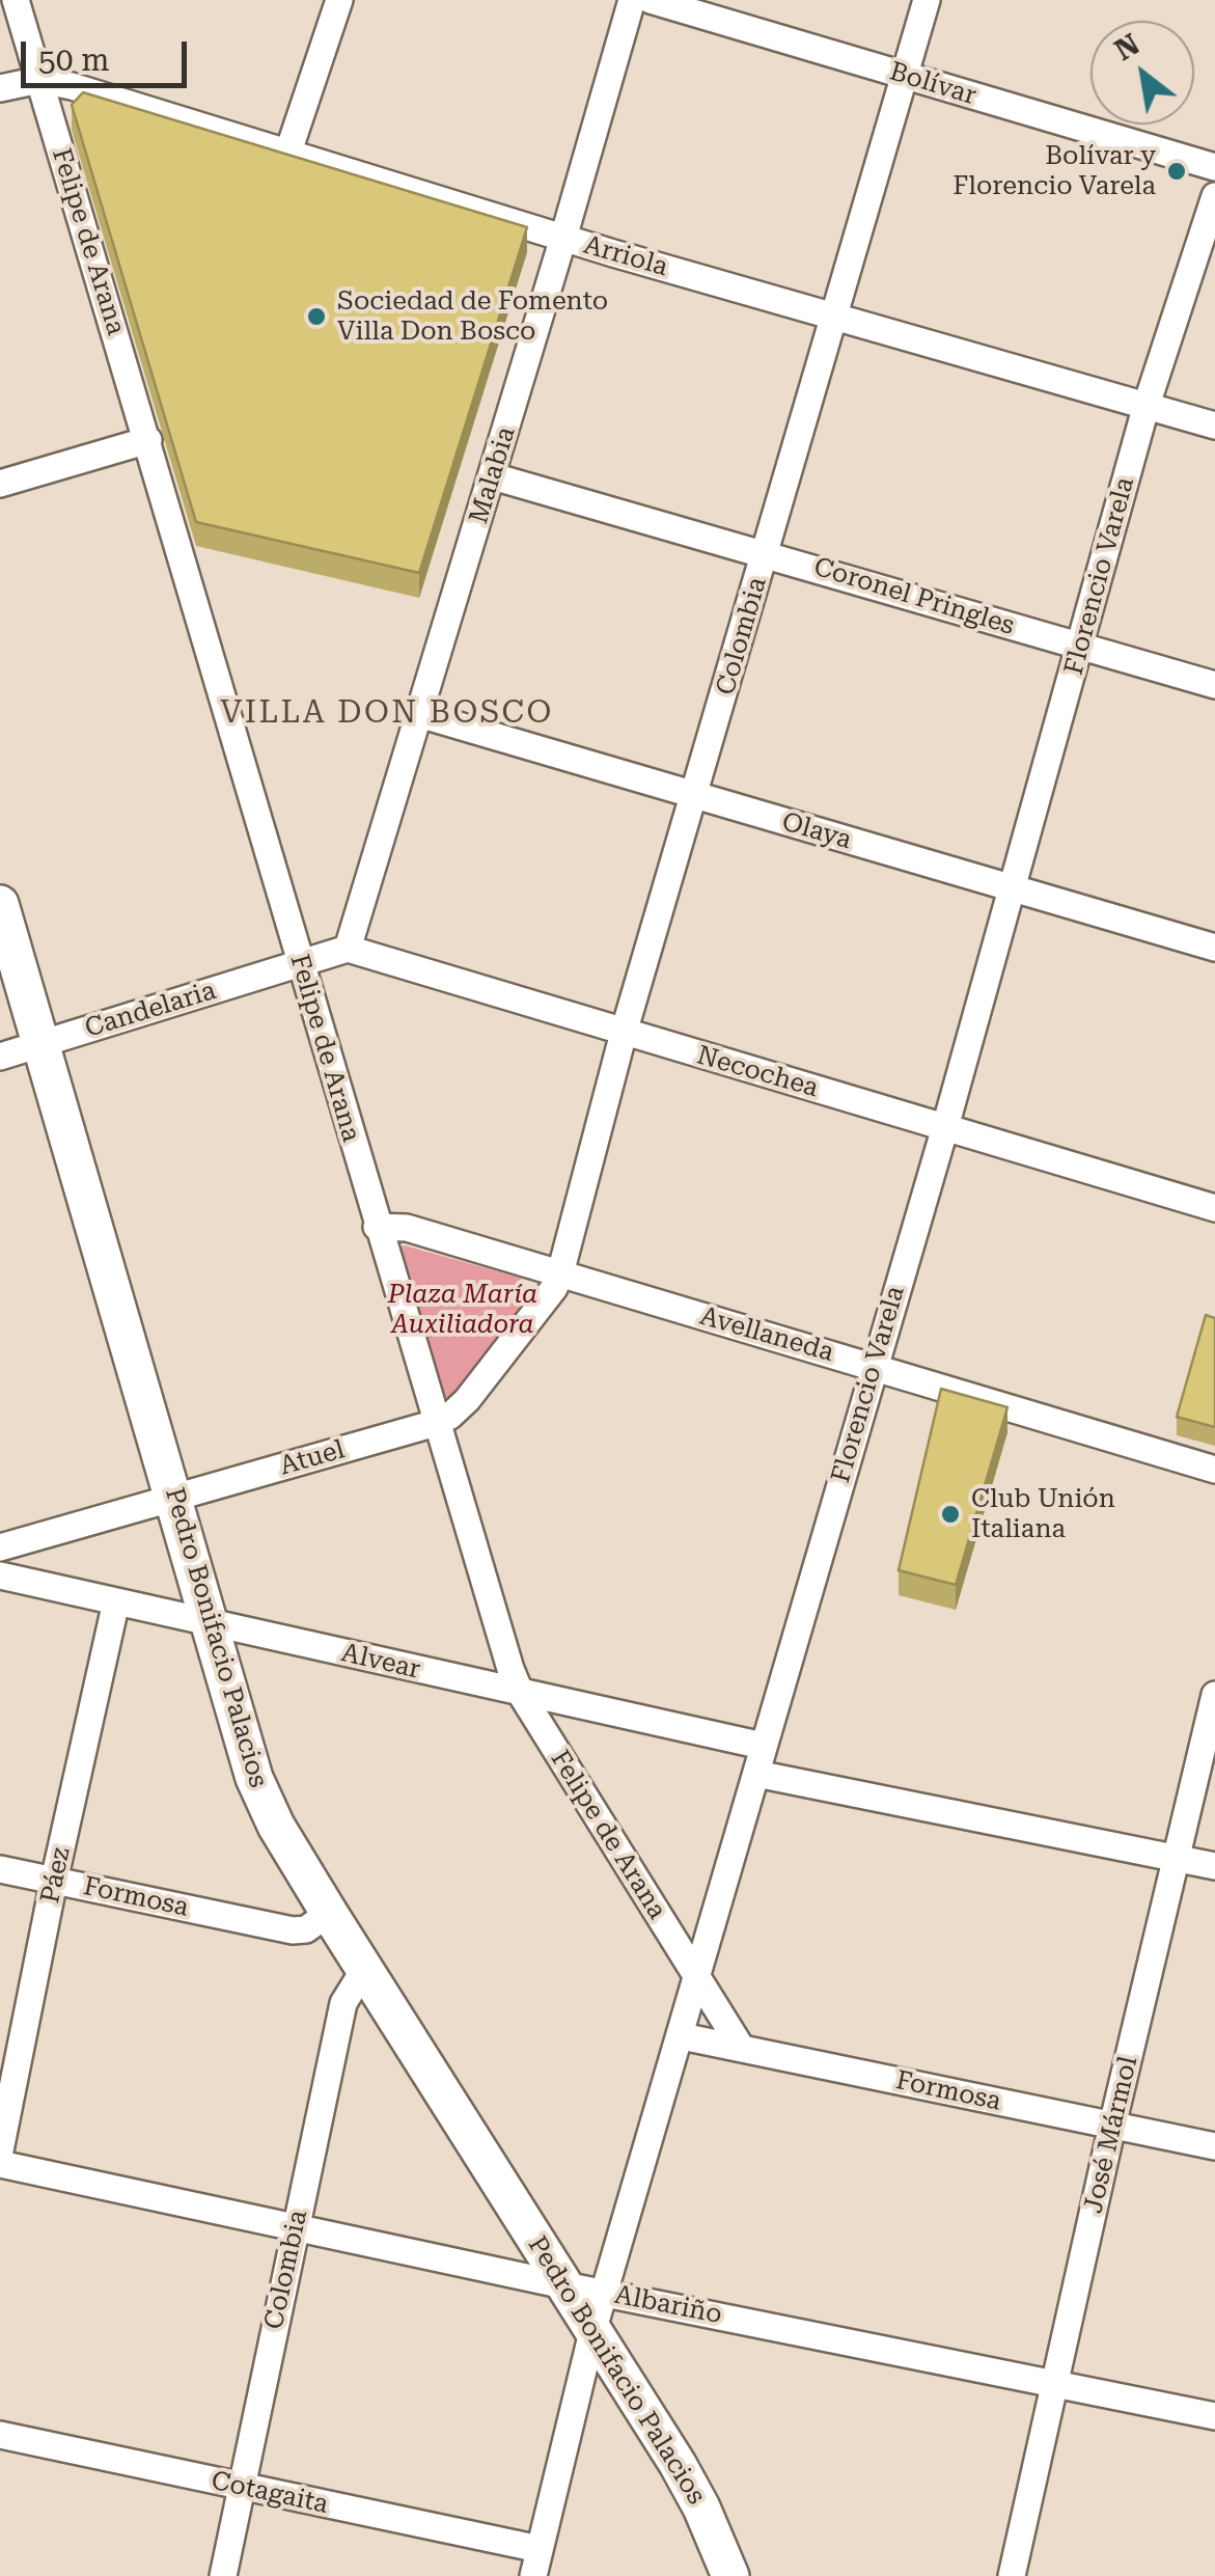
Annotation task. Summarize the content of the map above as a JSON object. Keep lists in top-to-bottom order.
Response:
{
  "streets": {
    "street": [
      "Bolívar",
      "Felipe de Arana",
      "Arriola",
      "Malabia",
      "Florencio Varela",
      "Coronel Pringles",
      "Colombia",
      "Olaya",
      "Candelaria",
      "Necochea",
      "Avellaneda",
      "Atuel",
      "Pedro Bonifacio Palacios",
      "Alvear",
      "Páez",
      "Formosa",
      "José Mármol",
      "Albariño",
      "Cotagaita"
    ]
  },
  "crossings": [
    ["Bolívar", "Colombia"],
    ["Felipe de Arana", "Arriola"],
    ["Felipe de Arana", "Florencio Varela"],
    ["Felipe de Arana", "Candelaria"],
    ["Felipe de Arana", "Avellaneda"],
    ["Felipe de Arana", "Atuel"],
    ["Felipe de Arana", "Alvear"],
    ["Felipe de Arana", "Formosa"],
    ["Arriola", "Malabia"],
    ["Arriola", "Florencio Varela"],
    ["Arriola", "Colombia"],
    ["Malabia", "Coronel Pringles"],
    ["Malabia", "Olaya"],
    ["Malabia", "Necochea"],
    ["Florencio Varela", "Coronel Pringles"],
    ["Florencio Varela", "Olaya"],
    ["Florencio Varela", "Necochea"],
    ["Florencio Varela", "Avellaneda"],
    ["Florencio Varela", "Pedro Bonifacio Palacios"],
    ["Florencio Varela", "Alvear"],
    ["Florencio Varela", "Formosa"],
    ["Florencio Varela", "Albariño"],
    ["Florencio Varela", "Cotagaita"],
    ["Coronel Pringles", "Colombia"],
    ["Colombia", "Olaya"],
    ["Colombia", "Necochea"],
    ["Colombia", "Avellaneda"],
    ["Colombia", "Atuel"],
    ["Colombia", "Pedro Bonifacio Palacios"],
    ["Colombia", "Albariño"],
    ["Colombia", "Cotagaita"],
    ["Candelaria", "Pedro Bonifacio Palacios"],
    ["Avellaneda", "Atuel"],
    ["Atuel", "Pedro Bonifacio Palacios"],
    ["Pedro Bonifacio Palacios", "Alvear"],
    ["Pedro Bonifacio Palacios", "Formosa"],
    ["Pedro Bonifacio Palacios", "Albariño"],
    ["Alvear", "Páez"],
    ["Páez", "Formosa"],
    ["Formosa", "José Mármol"],
    ["José Mármol", "Albariño"]
  ],
  "districts": ["VILLA DON BOSCO"],
  "parks": ["Plaza María Auxiliadora"],
  "places": ["Bolívar y Florencio Varela", "Sociedad de Fomento Villa Don Bosco", "Club Unión Italiana"],
  "scale_bar": "50 m",
  "north": "top left"
}
